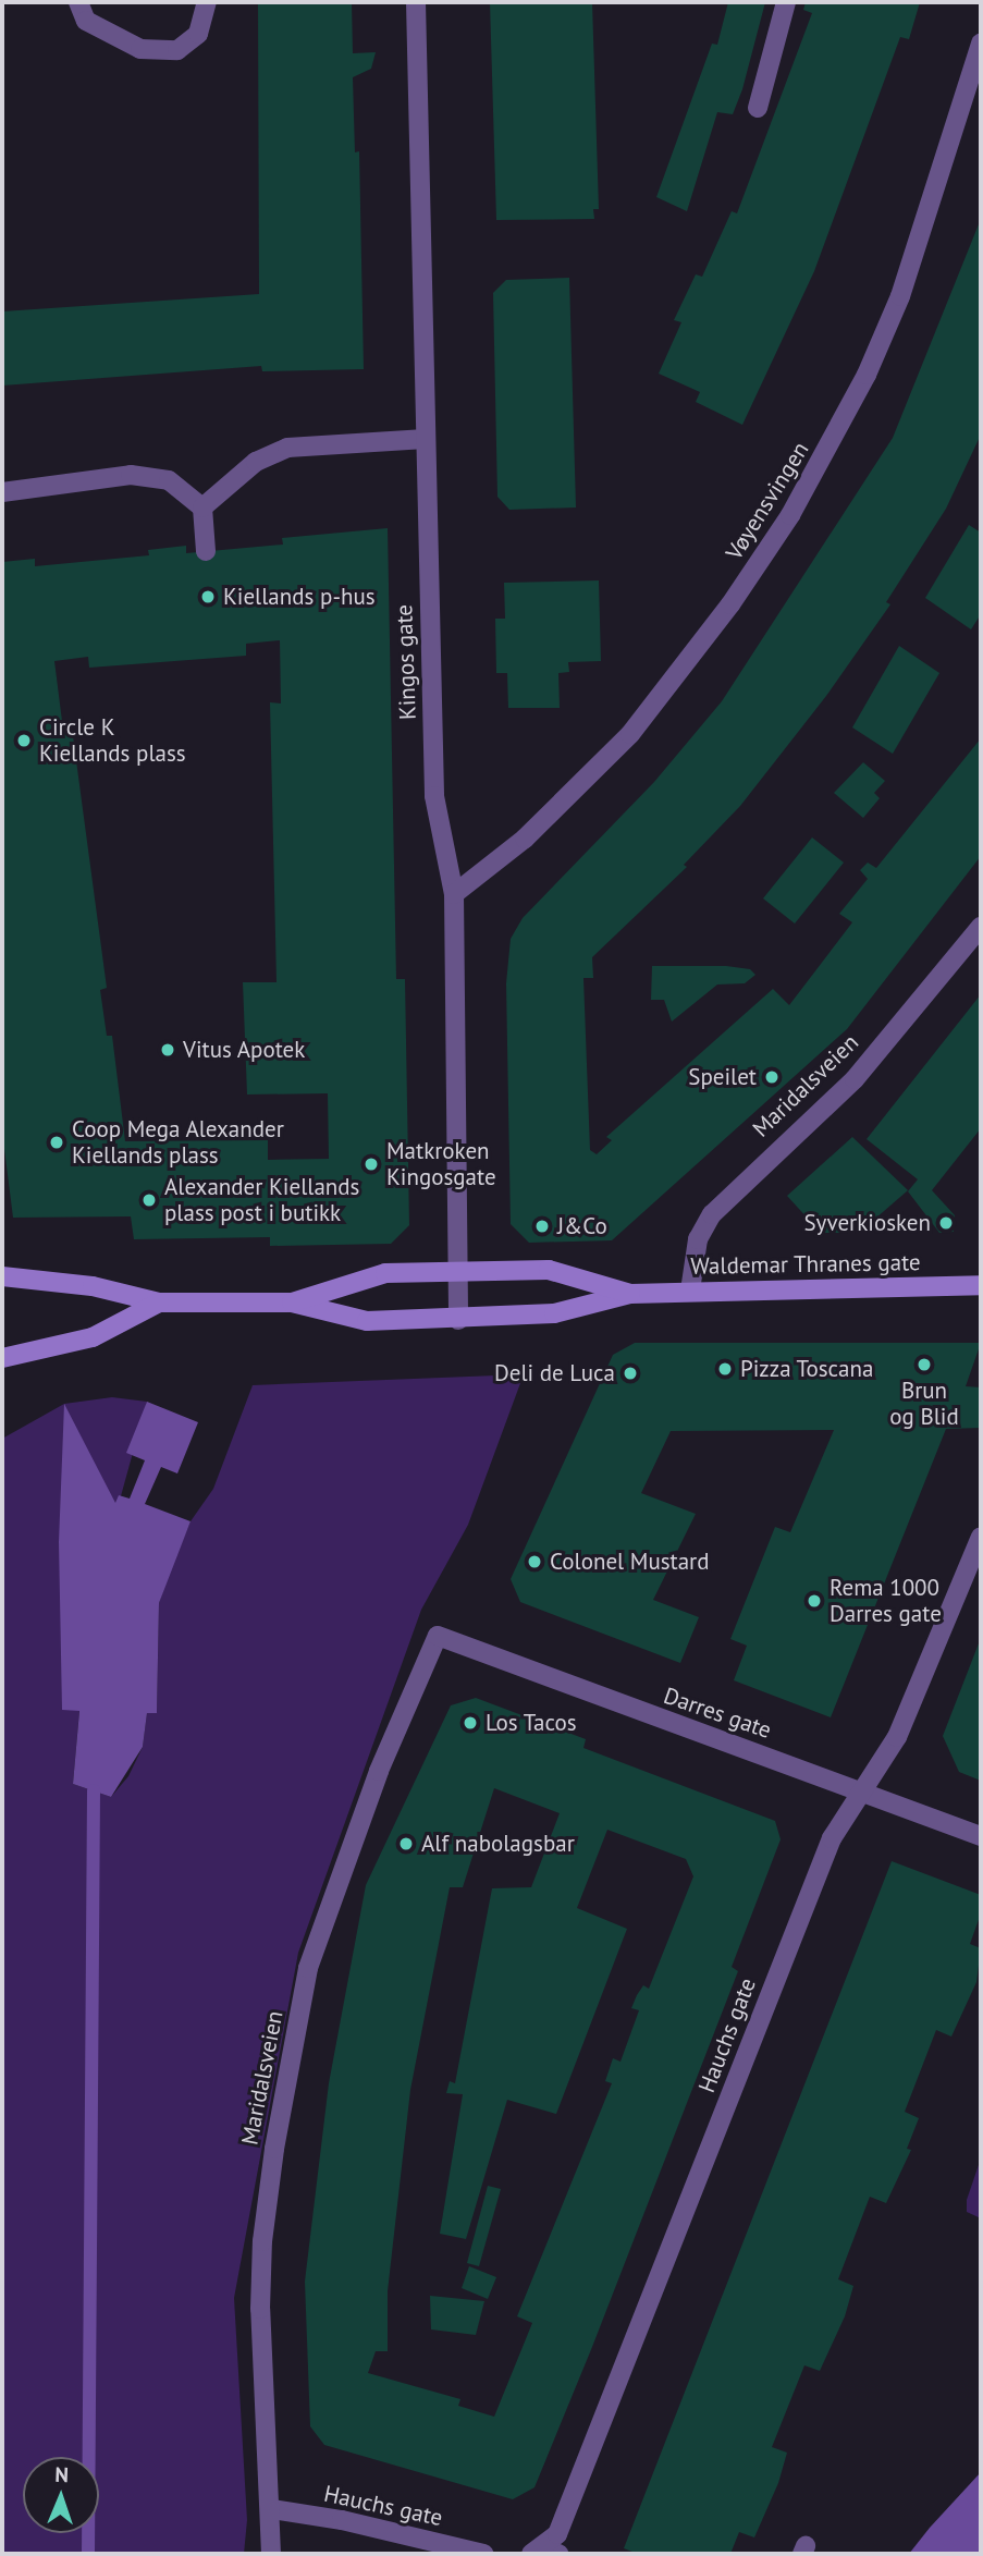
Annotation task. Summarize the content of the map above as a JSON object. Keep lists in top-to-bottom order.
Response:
{
  "streets": {
    "street": [
      "Vøyensvingen",
      "Kingos gate",
      "Maridalsveien",
      "Waldemar Thranes gate",
      "Darres gate",
      "Hauchs gate"
    ]
  },
  "crossings": [
    ["Vøyensvingen", "Kingos gate"],
    ["Kingos gate", "Waldemar Thranes gate"],
    ["Maridalsveien", "Waldemar Thranes gate"],
    ["Maridalsveien", "Darres gate"],
    ["Maridalsveien", "Hauchs gate"],
    ["Darres gate", "Hauchs gate"]
  ],
  "places": [
    "Kiellands p-hus",
    "Circle K Kiellands plass",
    "Vitus Apotek",
    "Speilet",
    "Coop Mega Alexander Kiellands plass",
    "Matkroken Kingosgate",
    "Alexander Kiellands plass post i butikk",
    "Syverkiosken",
    "J&Co",
    "Brun og Blid",
    "Pizza Toscana",
    "Deli de Luca",
    "Colonel Mustard",
    "Rema 1000 Darres gate",
    "Los Tacos",
    "Alf nabolagsbar"
  ],
  "north": "top"
}
